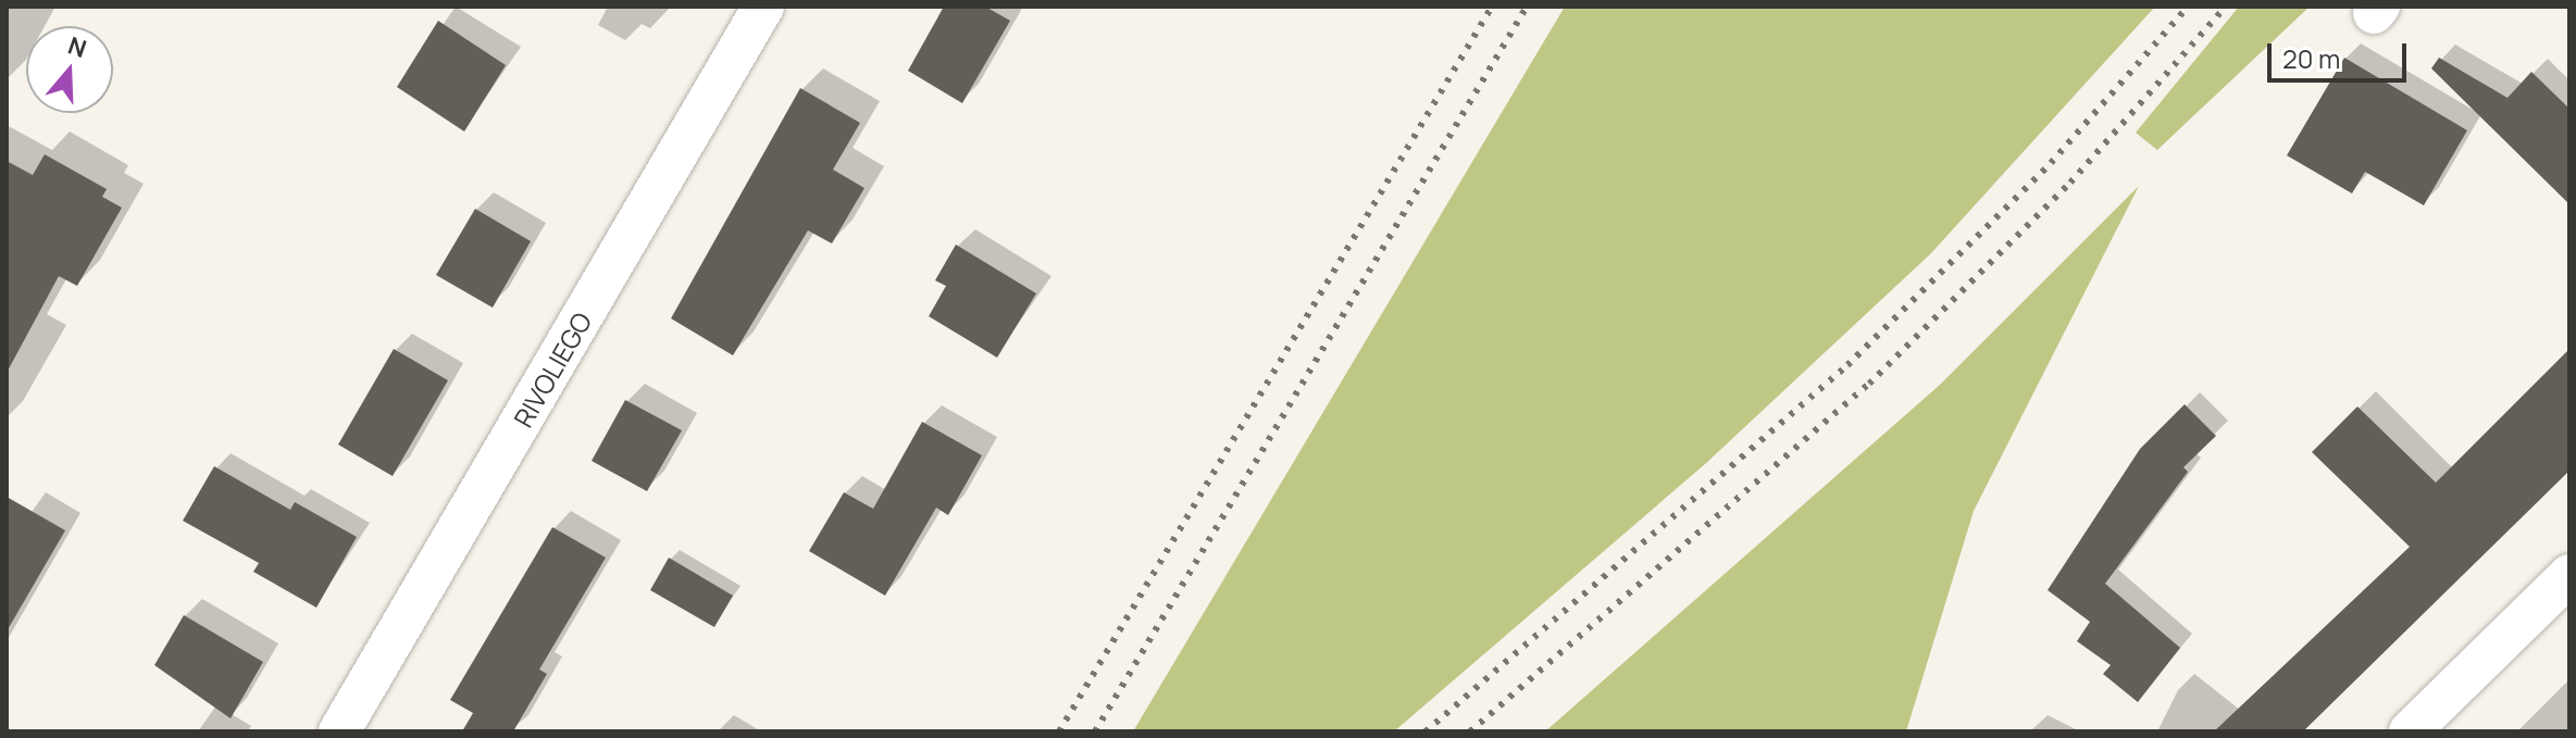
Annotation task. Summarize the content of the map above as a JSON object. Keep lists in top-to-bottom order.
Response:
{
  "streets": {
    "street": ["RIVOLIEGO"]
  },
  "scale_bar": "20 m",
  "north": "top"
}
